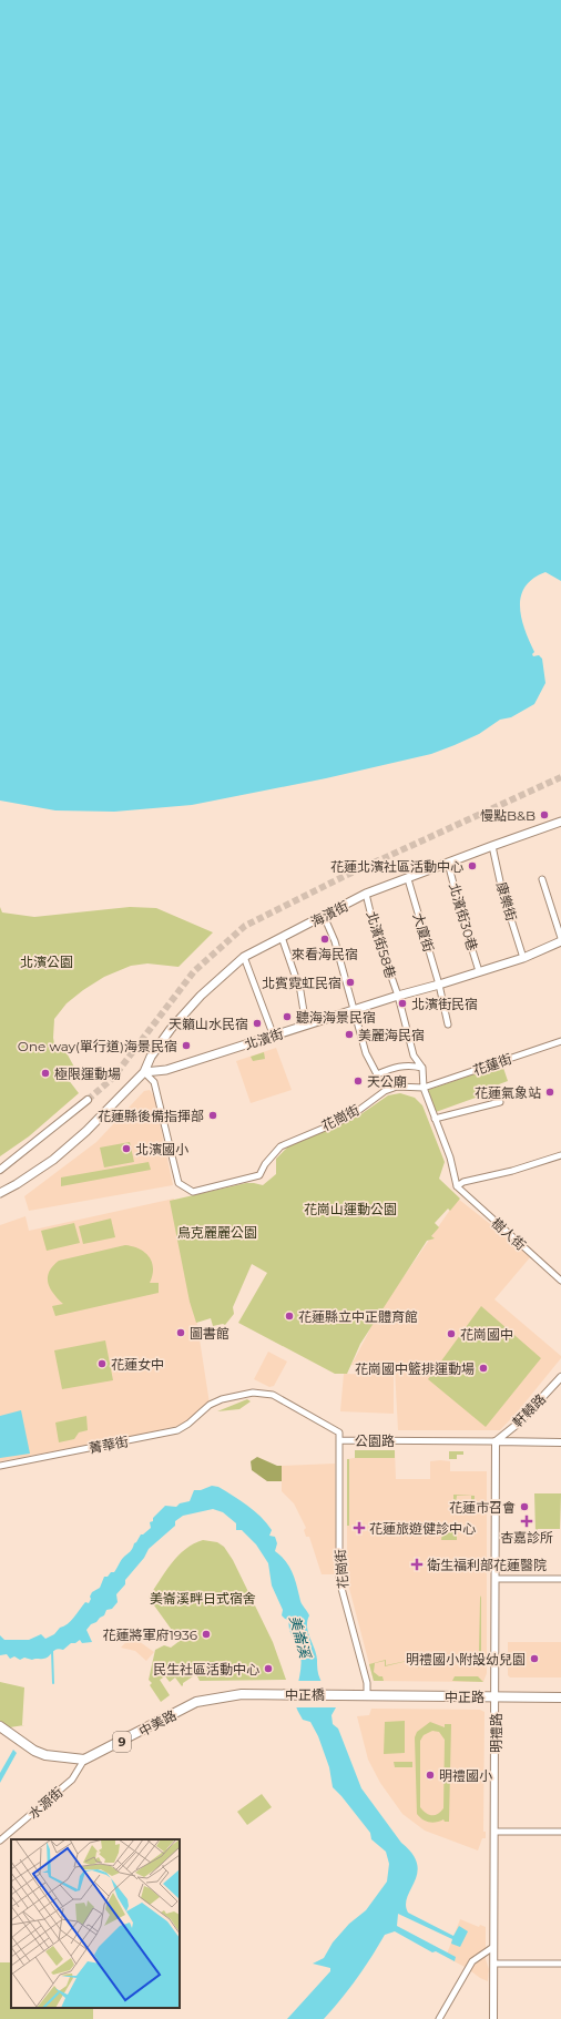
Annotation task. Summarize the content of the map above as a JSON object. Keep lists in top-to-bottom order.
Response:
{
  "streets": {
    "main road": [
      "海濱街",
      "北濱街",
      "中正橋",
      "中正路",
      "中美路",
      "9"
    ],
    "street": [
      "康樂街",
      "北濱街30巷",
      "大廈街",
      "北濱街58巷",
      "花蓮街",
      "花崗街",
      "樹人街",
      "軒轅路",
      "公園路",
      "菁華街",
      "明禮路",
      "水源街"
    ]
  },
  "crossings": [
    ["康樂街", "海濱街"],
    ["康樂街", "北濱街"],
    ["海濱街", "北濱街30巷"],
    ["海濱街", "大廈街"],
    ["海濱街", "北濱街58巷"],
    ["海濱街", "北濱街"],
    ["海濱街", "花崗街"],
    ["北濱街30巷", "北濱街"],
    ["大廈街", "北濱街"],
    ["北濱街58巷", "北濱街"],
    ["北濱街", "花崗街"],
    ["花蓮街", "花崗街"],
    ["花崗街", "公園路"],
    ["花崗街", "中正橋"],
    ["花崗街", "中正路"],
    ["軒轅路", "公園路"],
    ["軒轅路", "明禮路"],
    ["公園路", "菁華街"],
    ["公園路", "明禮路"],
    ["中正橋", "中正路"],
    ["中正橋", "中美路"],
    ["中正路", "明禮路"],
    ["中美路", "水源街"]
  ],
  "water": ["美崙溪"],
  "parks": [
    "北濱公園",
    "花崗山運動公園",
    "烏克麗麗公園",
    "美崙溪畔日式宿舍"
  ],
  "places": {
    "other": [
      "慢點B&B",
      "花蓮北濱社區活動中心",
      "來看海民宿",
      "北賓霓虹民宿",
      "北濱街民宿",
      "聽海海景民宿",
      "天籟山水民宿",
      "美麗海民宿",
      "One way(單行道)海景民宿",
      "極限運動場",
      "天公廟",
      "花蓮氣象站",
      "花蓮縣後備指揮部",
      "北濱國小",
      "花蓮縣立中正體育館",
      "圖書館",
      "花崗國中",
      "花蓮女中",
      "花崗國中籃排運動場",
      "花蓮市召會",
      "花蓮將軍府1936",
      "明禮國小附設幼兒園",
      "民生社區活動中心",
      "明禮國小"
    ],
    "health": ["杏嘉診所", "花蓮旅遊健診中心", "衛生福利部花蓮醫院"]
  }
}
